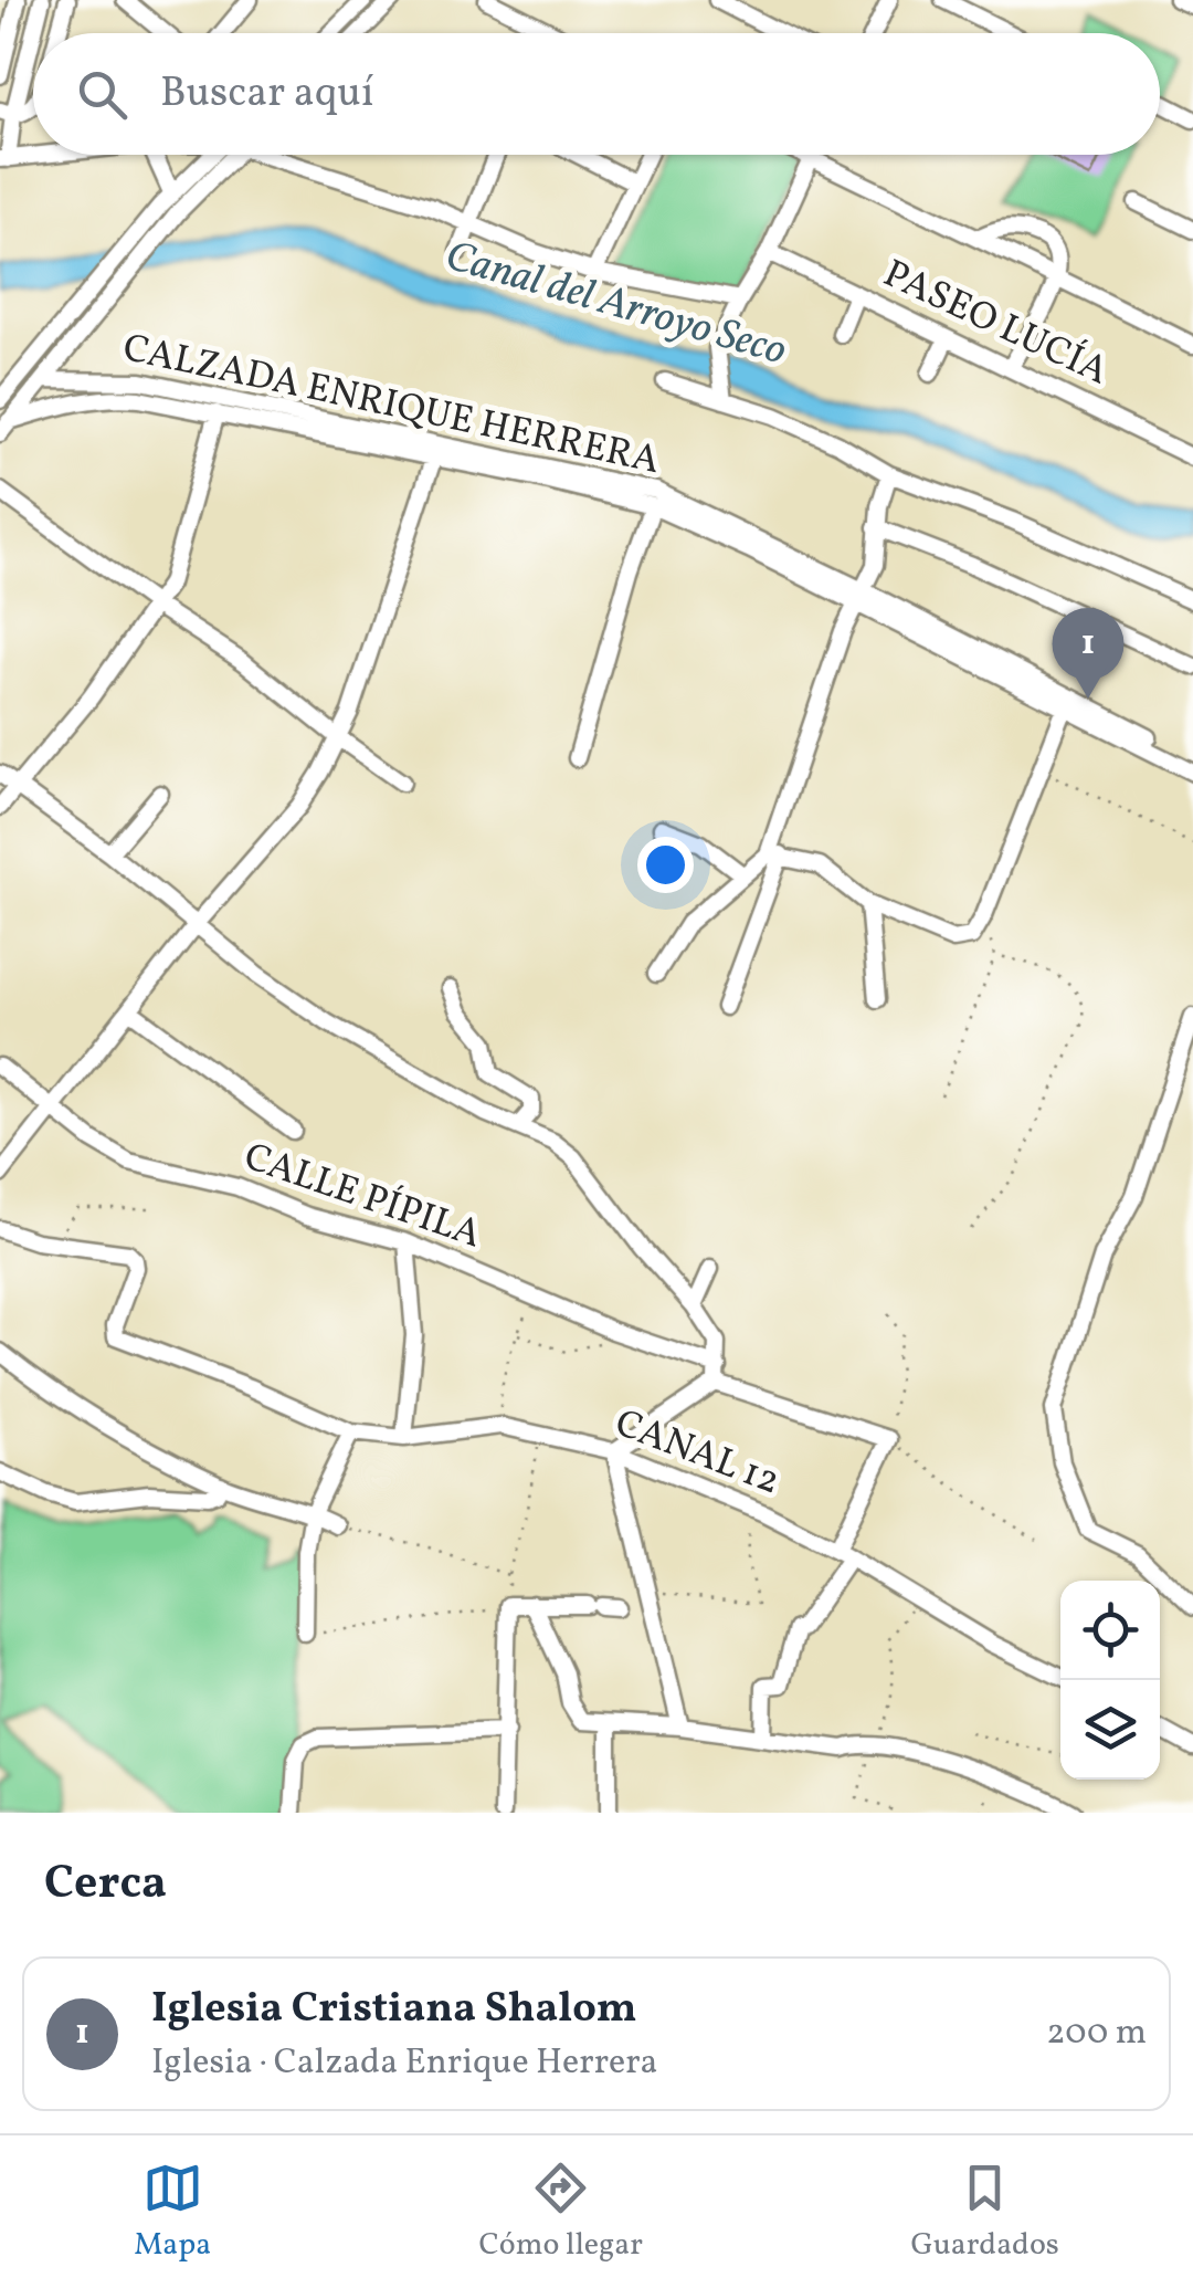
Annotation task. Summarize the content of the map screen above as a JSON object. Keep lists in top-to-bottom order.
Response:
{
  "streets": {
    "street": [
      "PASEO LUCÍA",
      "CALZADA ENRIQUE HERRERA",
      "CALLE PÍPILA",
      "CANAL 12"
    ]
  },
  "water": ["Canal del Arroyo Seco"],
  "page": {
    "search": "Buscar aquí",
    "pins": "1",
    "heading": "Cerca",
    "list": [
      {
        "mark": "1",
        "name": "Iglesia Cristiana Shalom",
        "note": "Iglesia · Calzada Enrique Herrera",
        "value": "200 m"
      }
    ],
    "nav": ["Mapa", "Cómo llegar", "Guardados"]
  }
}
